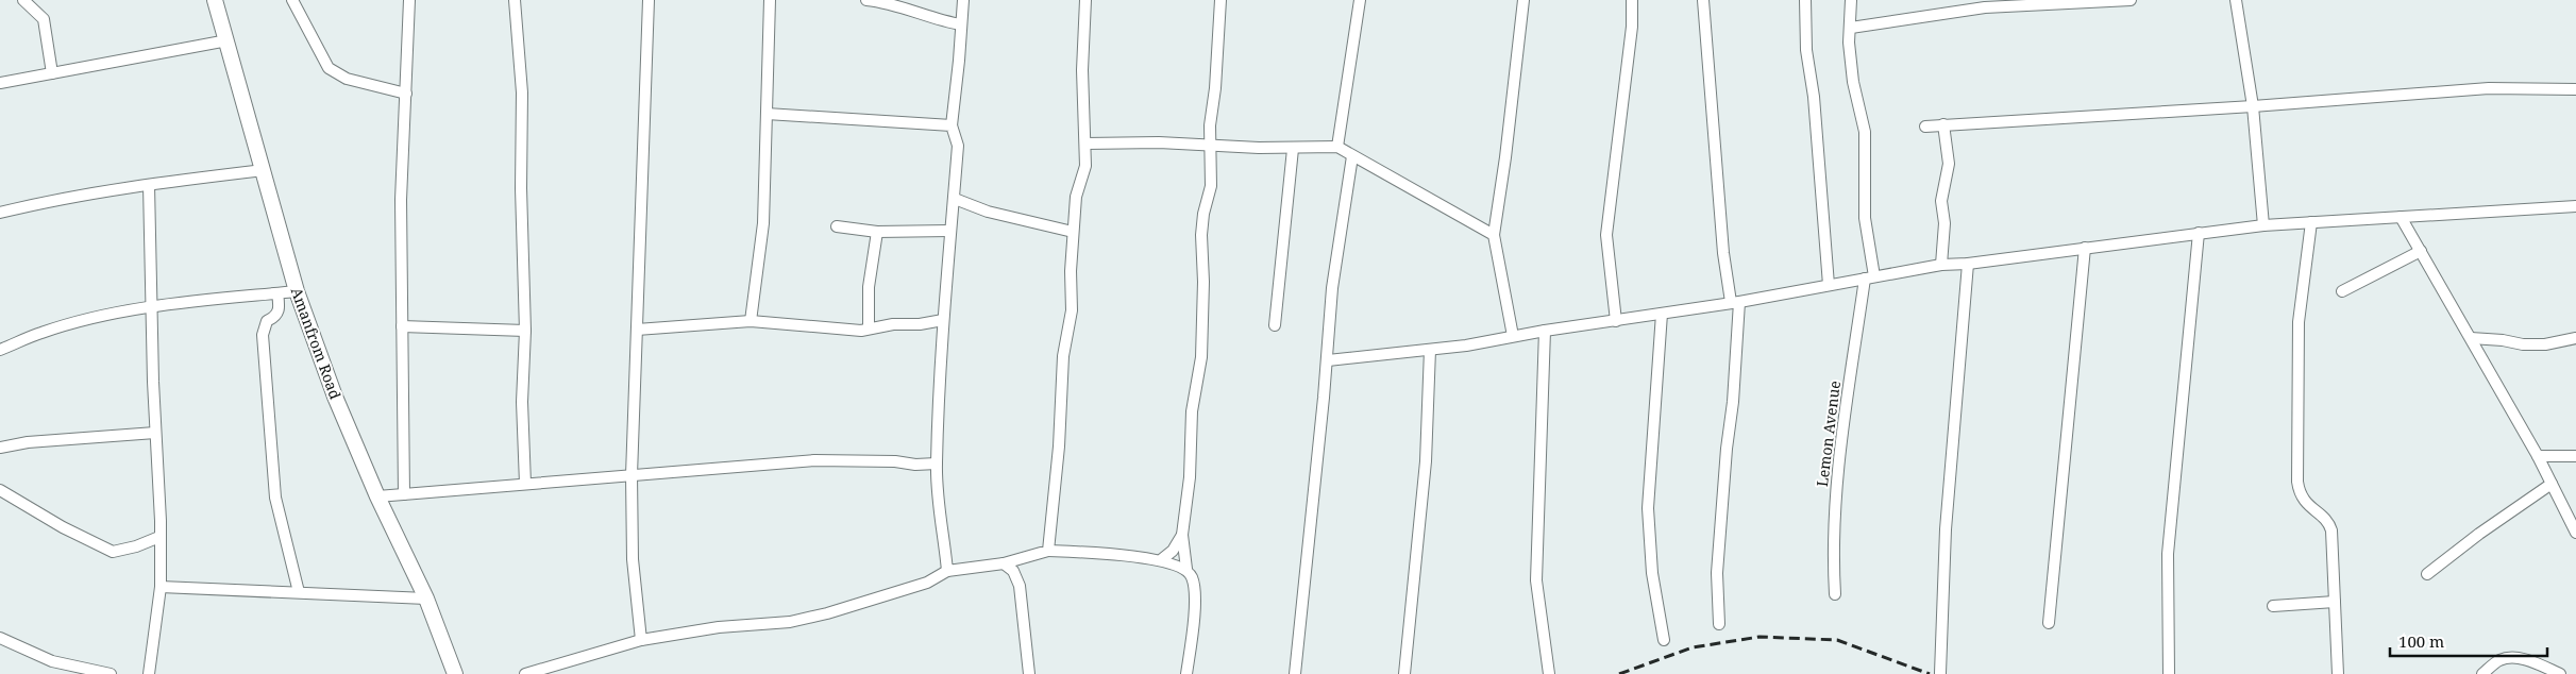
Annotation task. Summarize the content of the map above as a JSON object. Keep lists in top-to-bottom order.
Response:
{
  "streets": {
    "street": ["Amanfrom Road", "Lemon Avenue"]
  },
  "scale_bar": "100 m"
}
